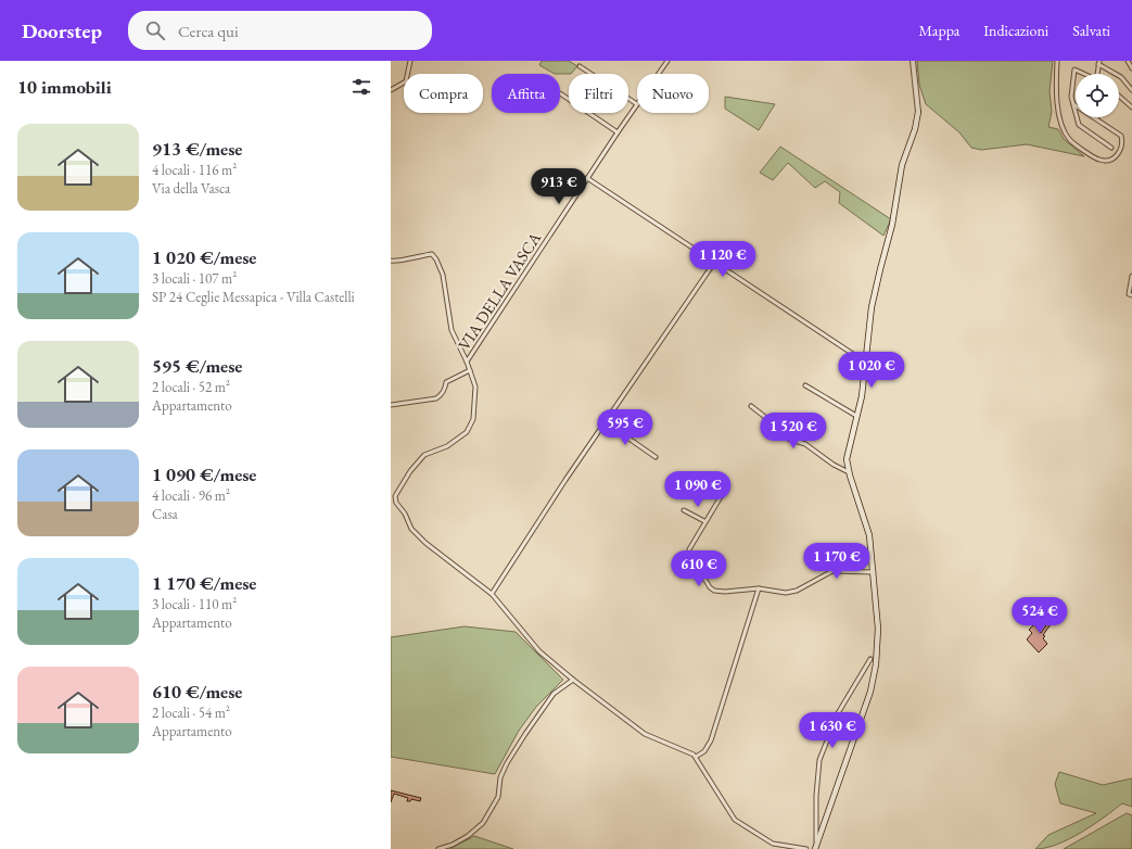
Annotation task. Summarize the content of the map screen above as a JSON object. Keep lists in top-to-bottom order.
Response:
{
  "streets": {
    "street": ["VIA DELLA VASCA"]
  },
  "page": {
    "header": "Doorstep",
    "search": "Cerca qui",
    "nav": ["Mappa", "Indicazioni", "Salvati"],
    "heading": "10 immobili",
    "chip": [
      "Compra",
      "Affitta",
      "Filtri",
      "Nuovo"
    ],
    "list": [
      {
        "name": "913 €/mese",
        "note": "4 locali · 116 m² · Via della Vasca"
      },
      {
        "name": "1 020 €/mese",
        "note": "3 locali · 107 m² · SP 24 Ceglie Messapica - Villa Castelli"
      },
      {
        "name": "595 €/mese",
        "note": "2 locali · 52 m² · Appartamento"
      },
      {
        "name": "1 090 €/mese",
        "note": "4 locali · 96 m² · Casa"
      },
      {
        "name": "1 170 €/mese",
        "note": "3 locali · 110 m² · Appartamento"
      },
      {
        "name": "610 €/mese",
        "note": "2 locali · 54 m² · Appartamento"
      }
    ],
    "price": [
      "913 €",
      "1 120 €",
      "1 020 €",
      "595 €",
      "1 520 €",
      "1 090 €",
      "1 170 €",
      "610 €",
      "524 €",
      "1 630 €"
    ]
  }
}
